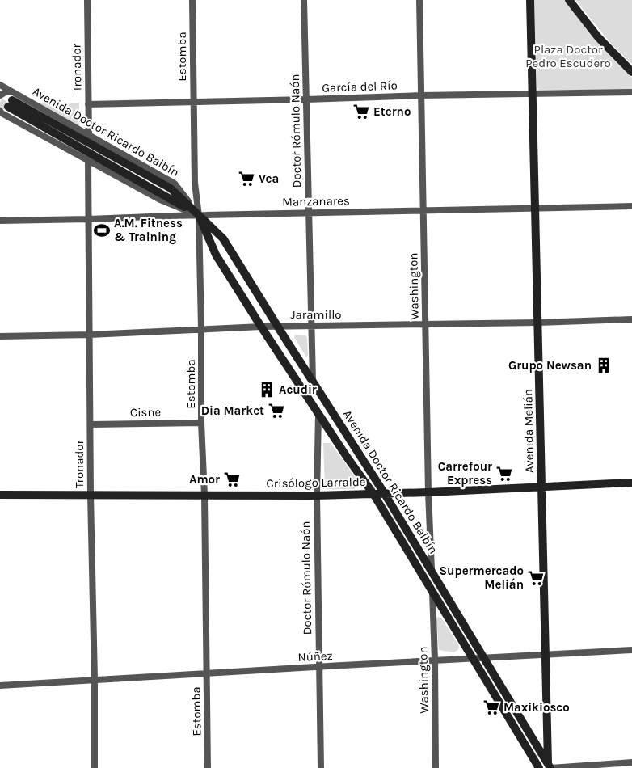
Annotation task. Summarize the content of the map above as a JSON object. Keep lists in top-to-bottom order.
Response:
{
  "streets": {
    "main road": ["Avenida Doctor Ricardo Balbín", "Avenida Melián", "Crisólogo Larralde"],
    "street": [
      "Estomba",
      "Tronador",
      "García del Río",
      "Doctor Rómulo Naón",
      "Manzanares",
      "Washington",
      "Jaramillo",
      "Cisne",
      "Núñez"
    ]
  },
  "crossings": [
    ["Estomba", "García del Río"],
    ["Estomba", "Avenida Doctor Ricardo Balbín"],
    ["Estomba", "Manzanares"],
    ["Estomba", "Jaramillo"],
    ["Estomba", "Cisne"],
    ["Estomba", "Crisólogo Larralde"],
    ["Estomba", "Núñez"],
    ["Tronador", "García del Río"],
    ["Tronador", "Avenida Doctor Ricardo Balbín"],
    ["Tronador", "Manzanares"],
    ["Tronador", "Jaramillo"],
    ["Tronador", "Cisne"],
    ["Tronador", "Crisólogo Larralde"],
    ["Tronador", "Núñez"],
    ["García del Río", "Doctor Rómulo Naón"],
    ["García del Río", "Washington"],
    ["García del Río", "Avenida Melián"],
    ["Doctor Rómulo Naón", "Avenida Doctor Ricardo Balbín"],
    ["Doctor Rómulo Naón", "Manzanares"],
    ["Doctor Rómulo Naón", "Jaramillo"],
    ["Doctor Rómulo Naón", "Crisólogo Larralde"],
    ["Doctor Rómulo Naón", "Núñez"],
    ["Avenida Doctor Ricardo Balbín", "Manzanares"],
    ["Avenida Doctor Ricardo Balbín", "Washington"],
    ["Avenida Doctor Ricardo Balbín", "Jaramillo"],
    ["Avenida Doctor Ricardo Balbín", "Avenida Melián"],
    ["Avenida Doctor Ricardo Balbín", "Crisólogo Larralde"],
    ["Avenida Doctor Ricardo Balbín", "Núñez"],
    ["Manzanares", "Washington"],
    ["Manzanares", "Avenida Melián"],
    ["Washington", "Jaramillo"],
    ["Washington", "Crisólogo Larralde"],
    ["Washington", "Núñez"],
    ["Jaramillo", "Avenida Melián"],
    ["Avenida Melián", "Crisólogo Larralde"],
    ["Avenida Melián", "Núñez"]
  ],
  "parks": ["Plaza Doctor Pedro Escudero"],
  "places": {
    "supermarket": [
      "Eterno",
      "Vea",
      "Dia Market",
      "Carrefour Express",
      "Amor",
      "Supermercado Melián",
      "Maxikiosco"
    ],
    "sports": ["A.M. Fitness & Training"],
    "building": ["Grupo Newsan", "Acudir"]
  }
}
